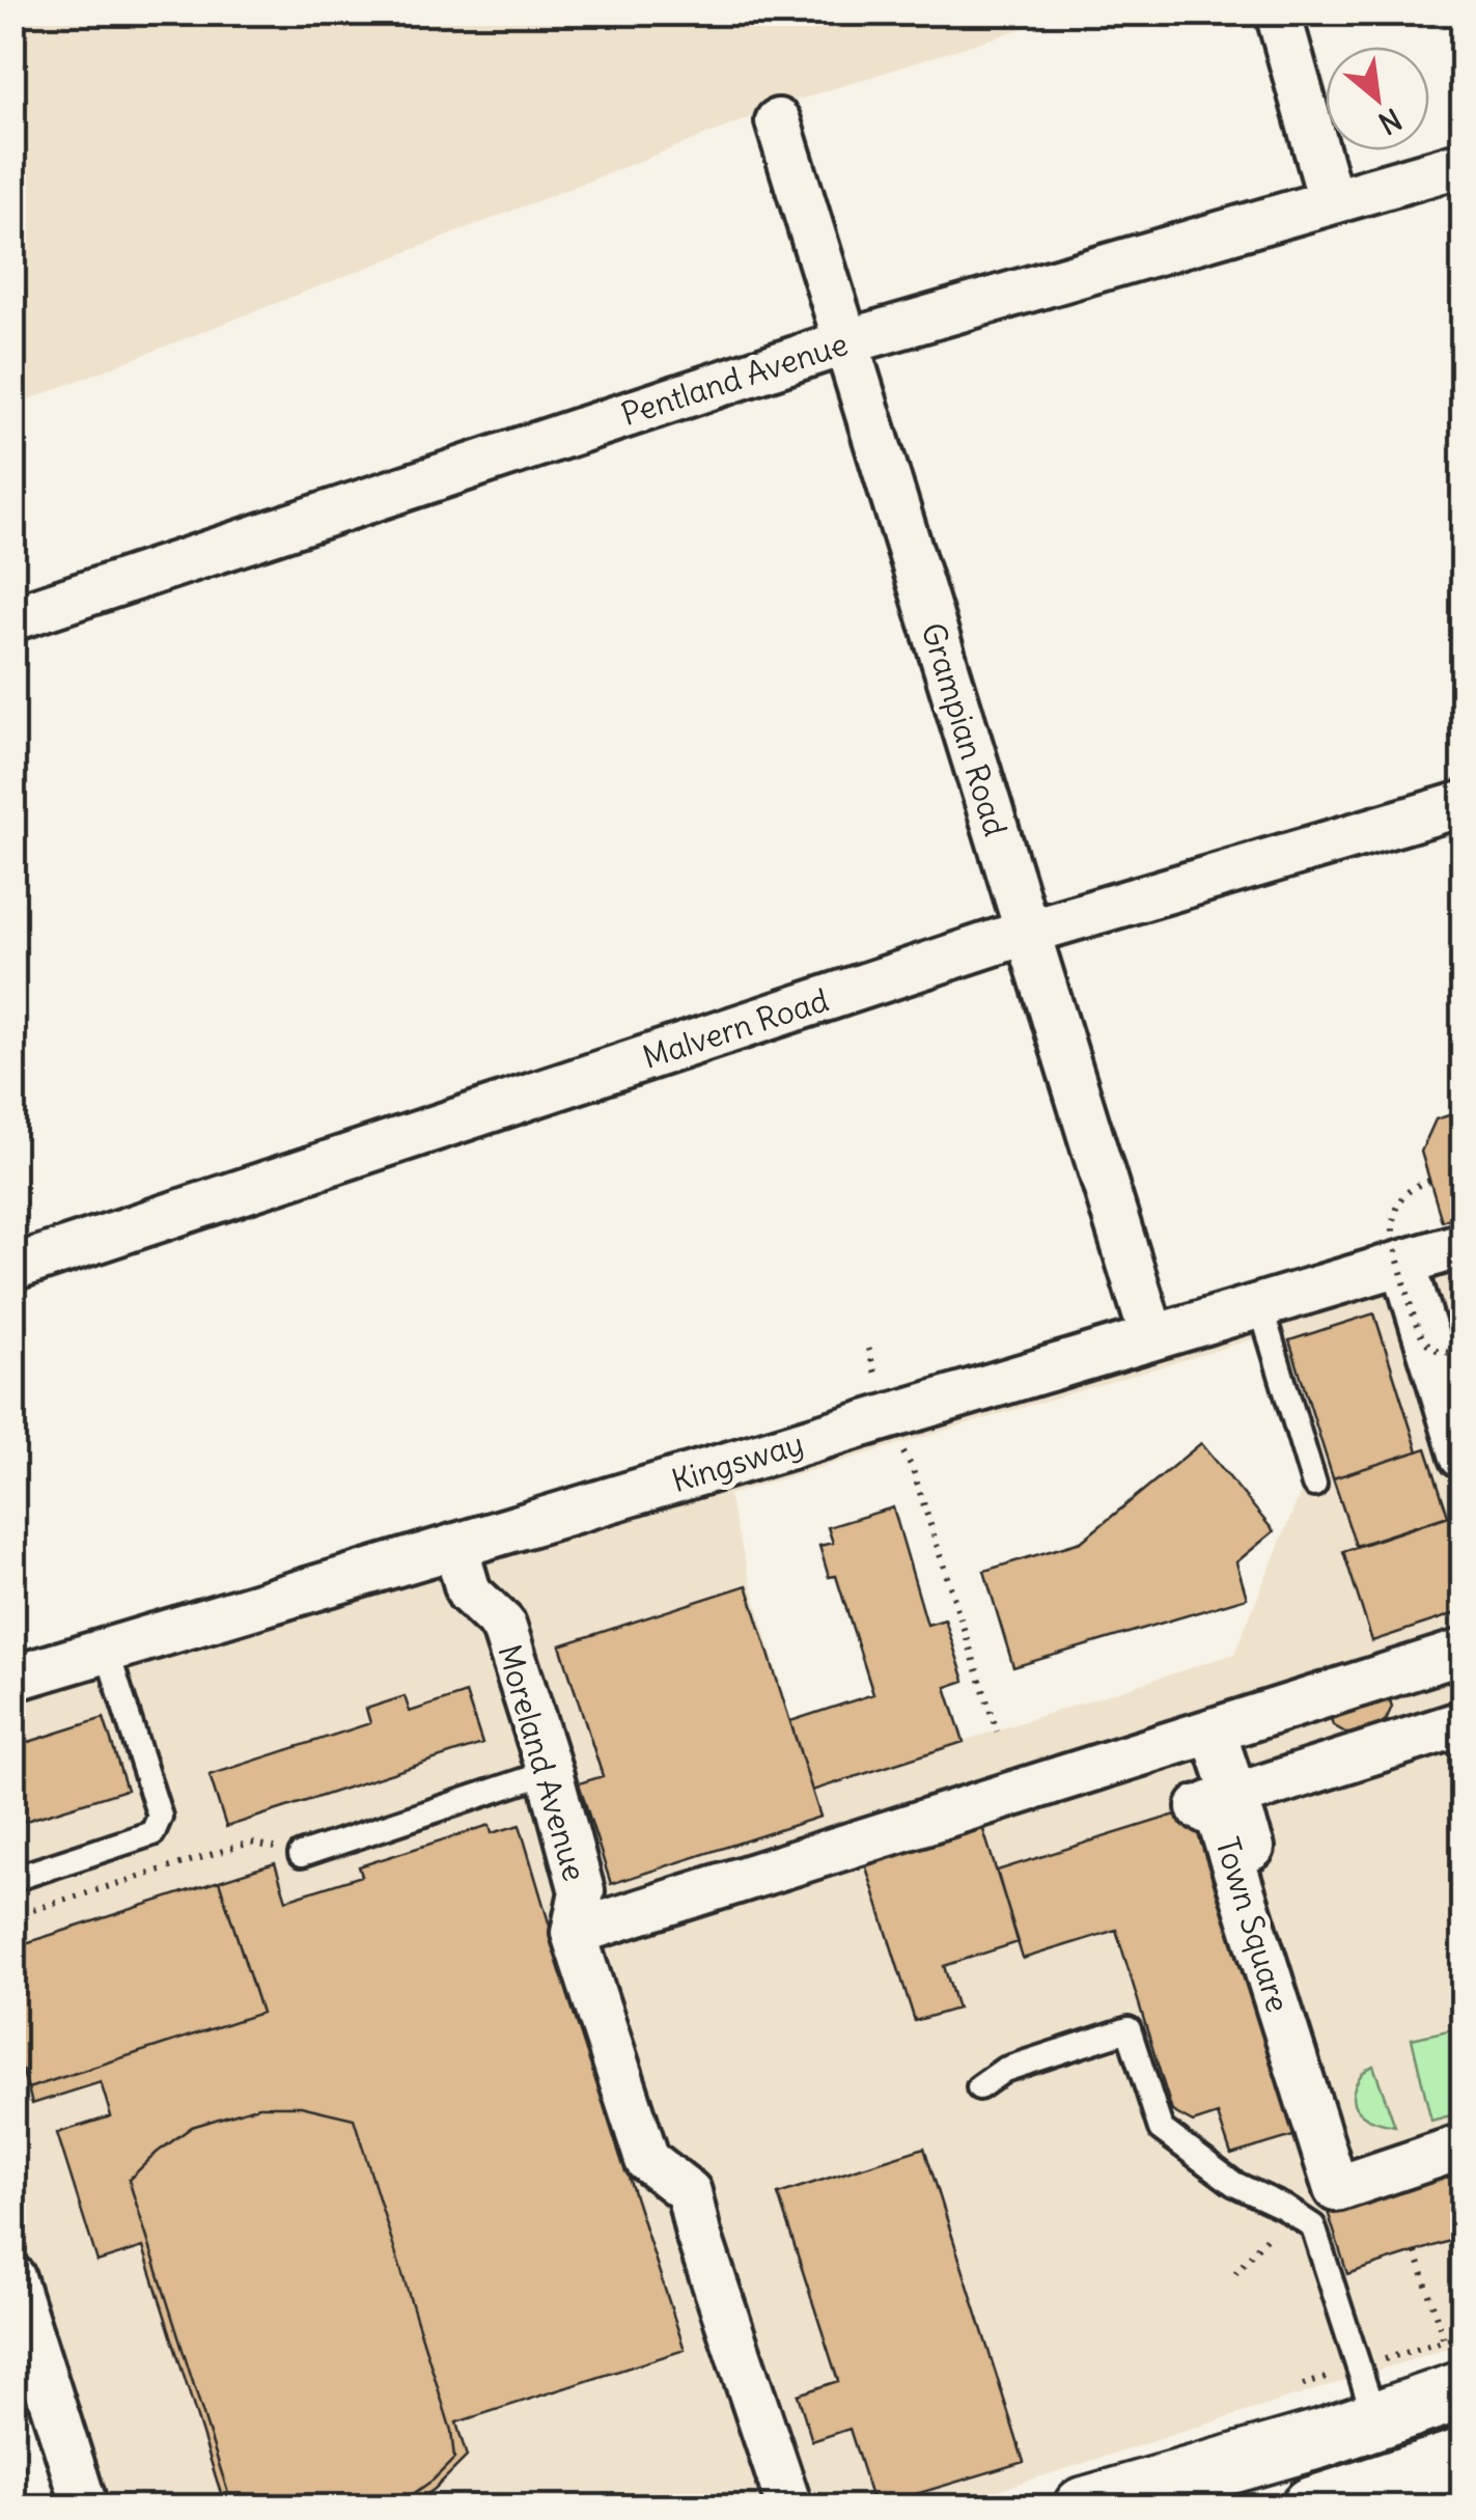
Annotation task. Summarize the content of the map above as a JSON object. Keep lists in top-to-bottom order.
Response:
{
  "streets": {
    "street": [
      "Pentland Avenue",
      "Grampian Road",
      "Malvern Road",
      "Kingsway",
      "Moreland Avenue",
      "Town Square"
    ]
  },
  "crossings": [
    ["Pentland Avenue", "Grampian Road"],
    ["Grampian Road", "Malvern Road"],
    ["Grampian Road", "Kingsway"],
    ["Kingsway", "Moreland Avenue"]
  ],
  "north": "bottom right"
}
